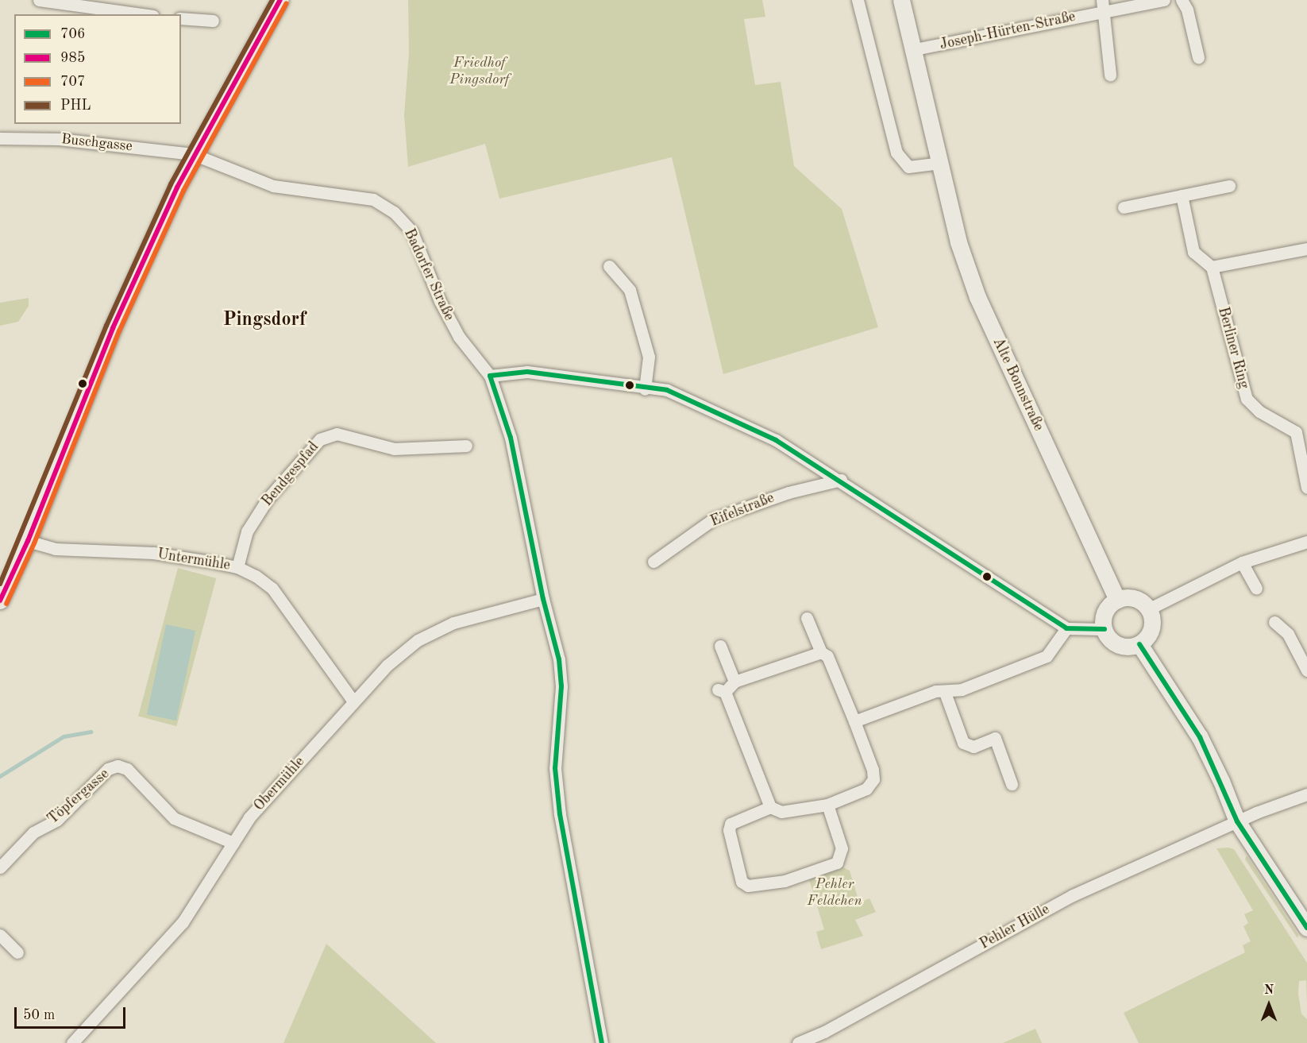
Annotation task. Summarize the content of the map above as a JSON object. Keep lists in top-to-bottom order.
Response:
{
  "streets": {
    "main road": ["Alte Bonnstraße"],
    "street": [
      "Joseph-Hürten-Straße",
      "Buschgasse",
      "Badorfer Straße",
      "Berliner Ring",
      "Bendgespfad",
      "Eifelstraße",
      "Untermühle",
      "Obermühle",
      "Töpfergasse",
      "Pehler Hülle"
    ]
  },
  "crossings": [
    ["Joseph-Hürten-Straße", "Alte Bonnstraße"],
    ["Buschgasse", "Badorfer Straße"],
    ["Badorfer Straße", "Obermühle"],
    ["Bendgespfad", "Untermühle"],
    ["Untermühle", "Obermühle"],
    ["Obermühle", "Töpfergasse"]
  ],
  "districts": ["Pingsdorf"],
  "parks": ["Friedhof Pingsdorf", "Pehler Feldchen"],
  "lines": [
    "transit line 985",
    "transit line PHL",
    "transit line 707",
    "transit line 706"
  ],
  "legend": [
    "706",
    "985",
    "707",
    "PHL"
  ],
  "scale_bar": "50 m",
  "north": "top"
}
